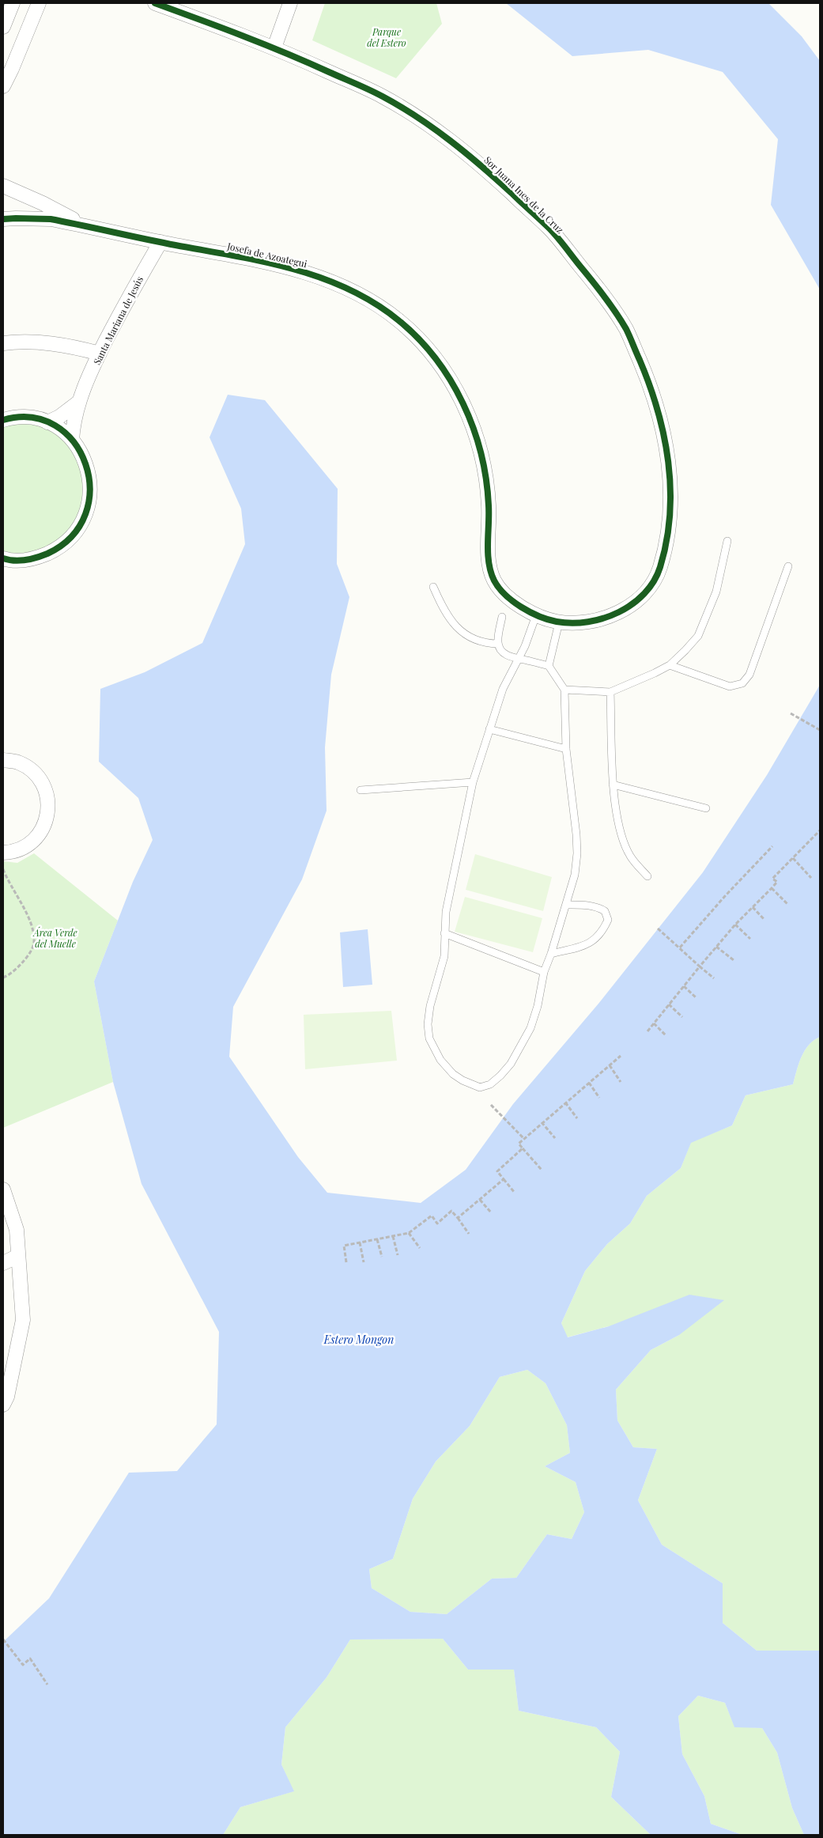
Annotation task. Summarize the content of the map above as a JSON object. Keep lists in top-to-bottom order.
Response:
{
  "streets": {
    "street": ["Sor Juana Ines de la Cruz", "Josefa de Azoategui", "Santa Mariana de Jesús"]
  },
  "crossings": [
    ["Sor Juana Ines de la Cruz", "Josefa de Azoategui"],
    ["Josefa de Azoategui", "Santa Mariana de Jesús"]
  ],
  "water": ["Estero Mongon"],
  "parks": ["Parque del Estero", "Área Verde del Muelle"]
}
